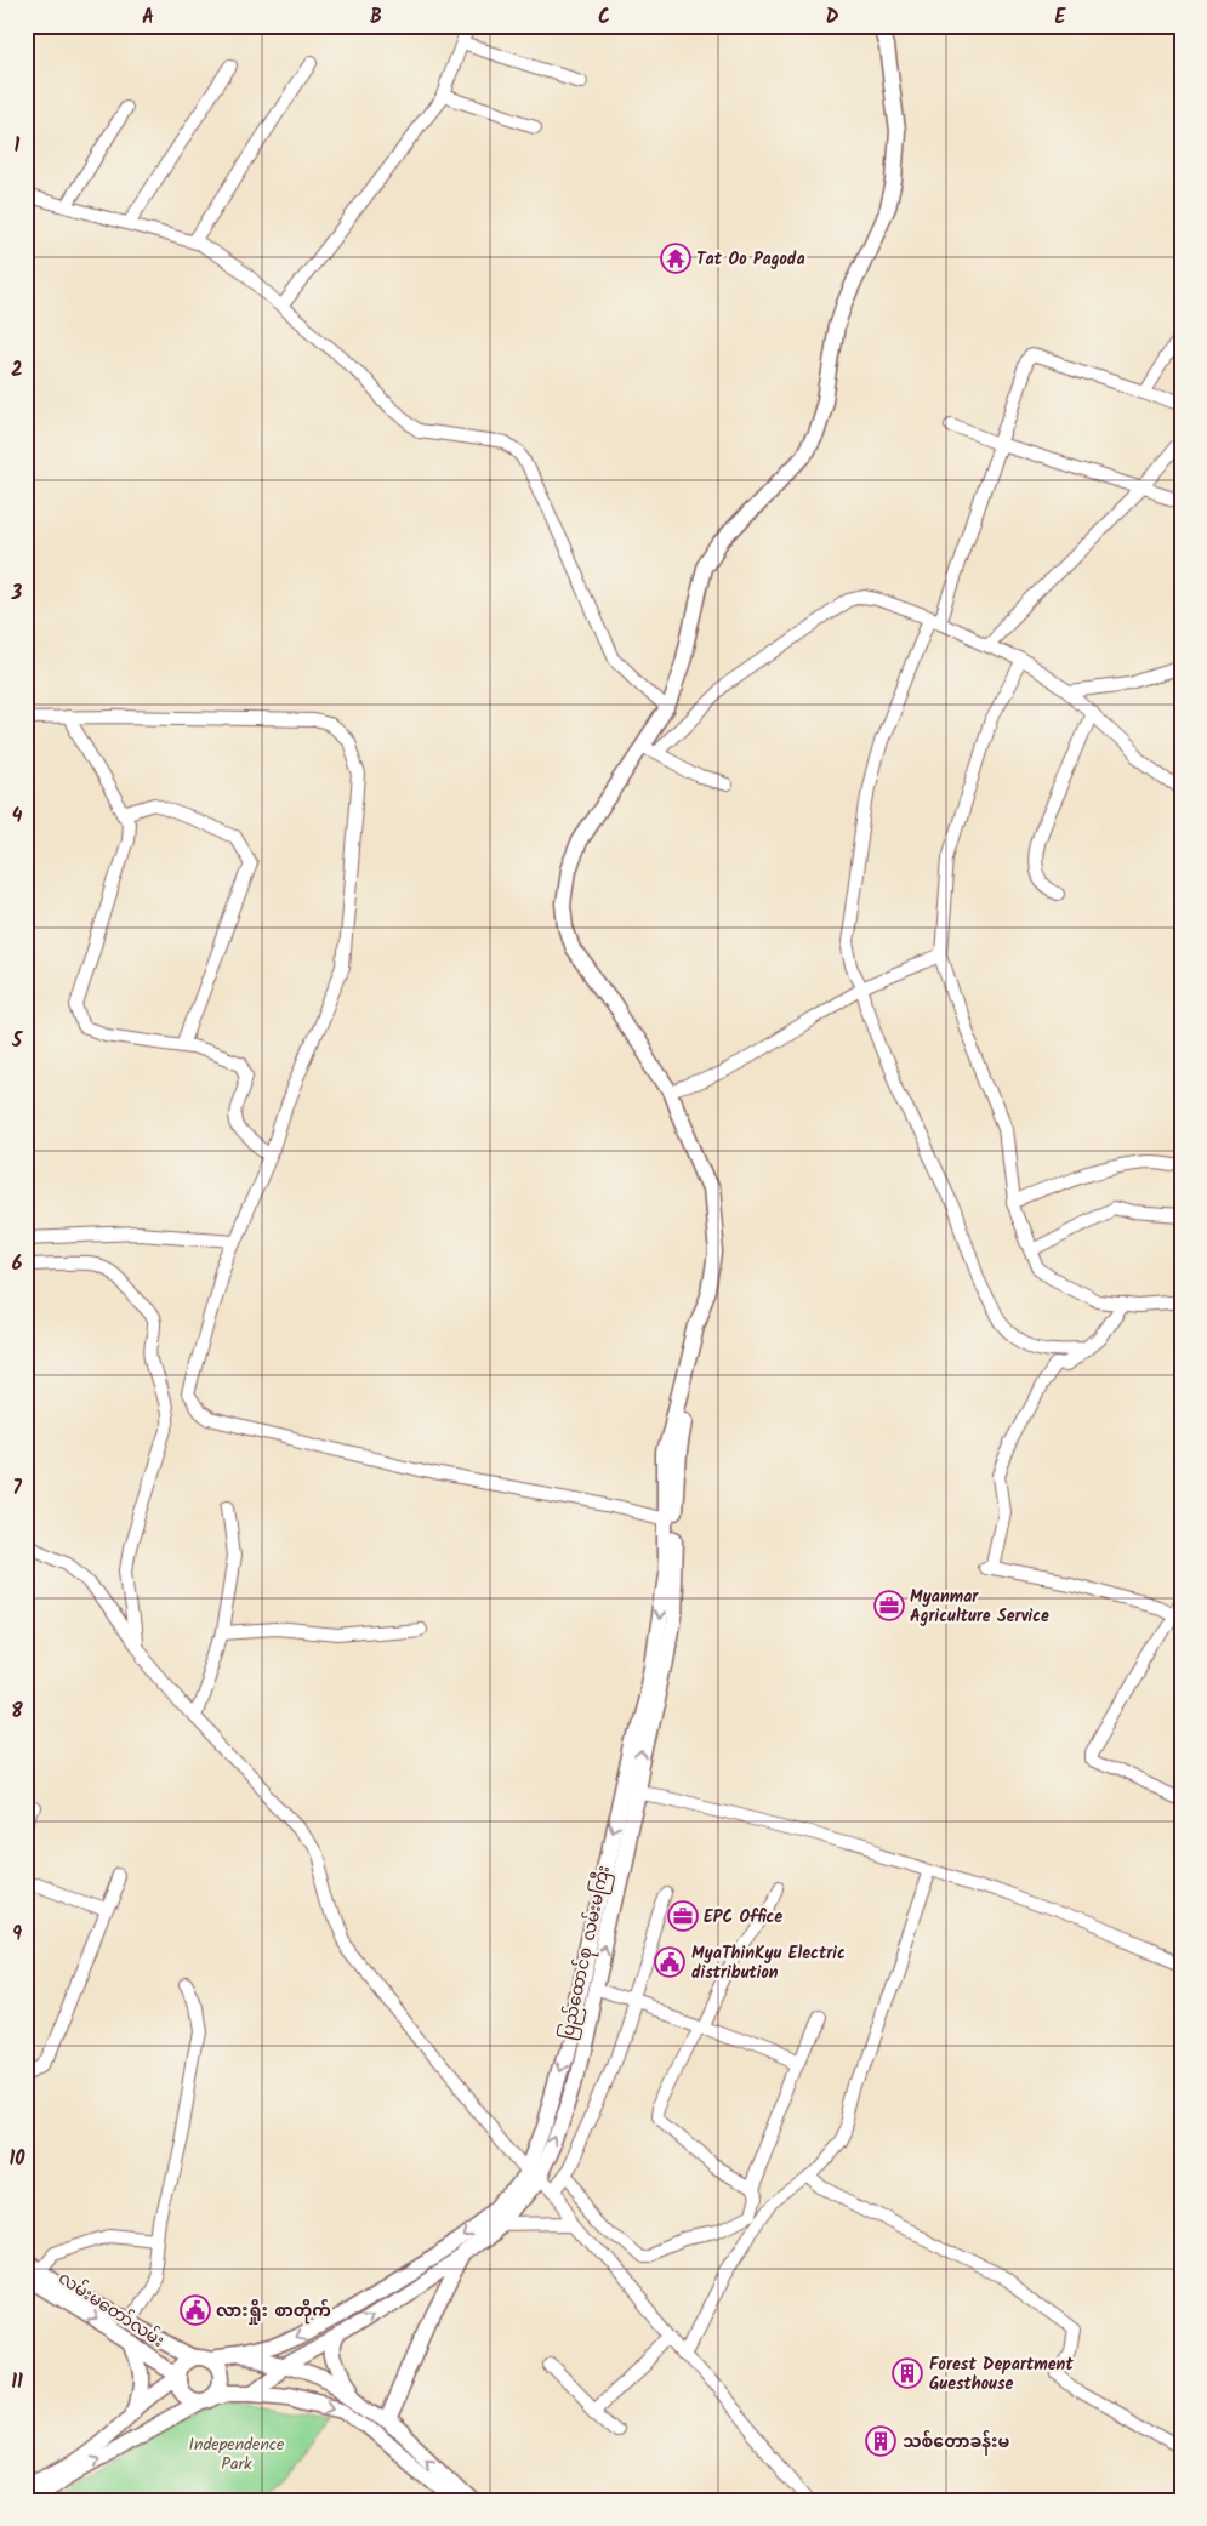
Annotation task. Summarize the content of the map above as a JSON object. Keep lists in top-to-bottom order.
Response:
{
  "streets": {
    "main road": ["ပြည်ထောင်စု လမ်းမကြီး", "လမ်းမတော်လမ်း"]
  },
  "crossings": [
    ["ပြည်ထောင်စု လမ်းမကြီး", "လမ်းမတော်လမ်း"]
  ],
  "parks": ["Independence Park"],
  "places": {
    "temple": ["Tat Oo Pagoda"],
    "office": ["Myanmar Agriculture Service", "EPC Office"],
    "public building": ["MyaThinKyu Electric distribution", "လားရှိုး စာတိုက်"],
    "building": ["Forest Department Guesthouse", "သစ်တောခန်းမ"]
  },
  "grid": {
    "columns": [
      "A",
      "B",
      "C",
      "D",
      "E"
    ],
    "rows": [
      "1",
      "2",
      "3",
      "4",
      "5",
      "6",
      "7",
      "8",
      "9",
      "10",
      "11"
    ]
  }
}
